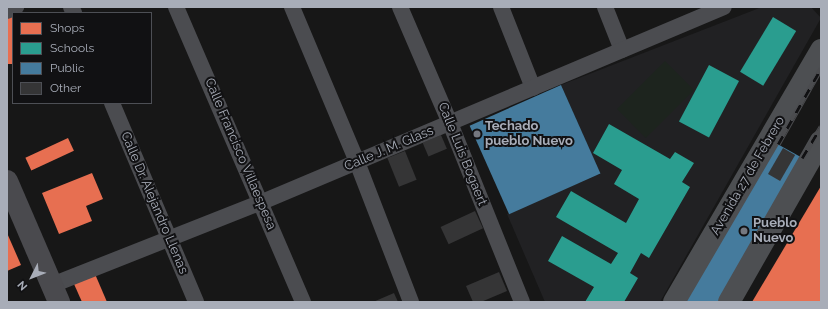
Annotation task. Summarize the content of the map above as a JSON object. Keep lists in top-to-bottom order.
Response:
{
  "streets": {
    "main road": ["Avenida 27 de Febrero"],
    "street": [
      "Calle J. M. Glass",
      "Calle Francisco Villaespesa",
      "Calle Luis Bogaert",
      "Calle Dr. Alejandro Llenas"
    ]
  },
  "crossings": [
    ["Calle J. M. Glass", "Calle Francisco Villaespesa"],
    ["Calle J. M. Glass", "Calle Luis Bogaert"],
    ["Calle J. M. Glass", "Calle Dr. Alejandro Llenas"]
  ],
  "places": ["Techado pueblo Nuevo", "Pueblo Nuevo"],
  "legend": [
    "Shops",
    "Schools",
    "Public",
    "Other"
  ],
  "north": "bottom left"
}
